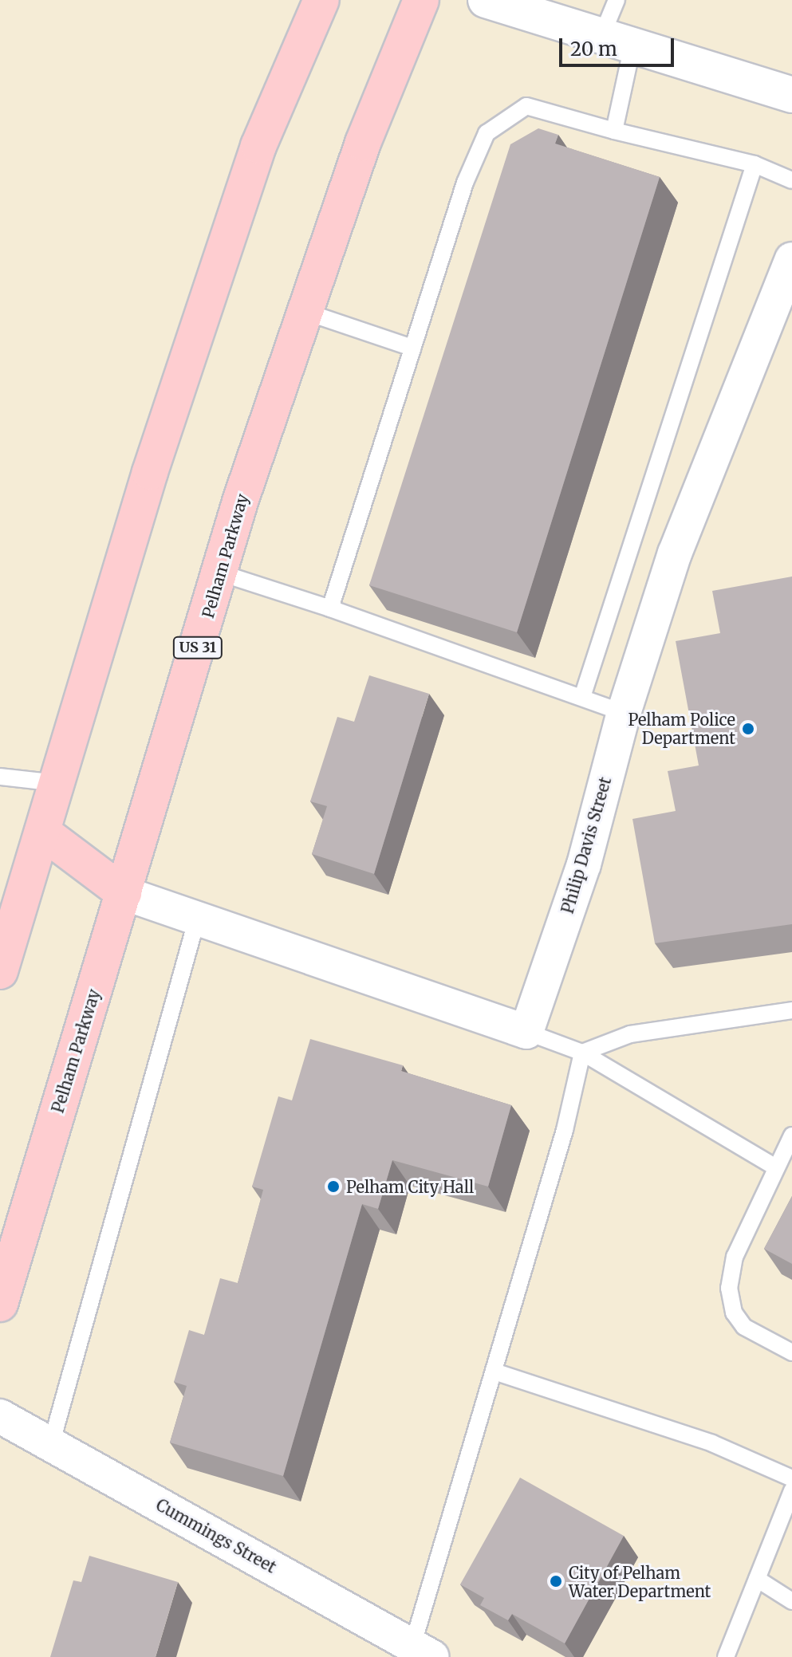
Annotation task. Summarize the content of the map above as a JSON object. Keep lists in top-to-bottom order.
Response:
{
  "streets": {
    "main road": ["Pelham Parkway", "US 31"],
    "street": ["Philip Davis Street", "Cummings Street"]
  },
  "places": ["Pelham Police Department", "Pelham City Hall", "City of Pelham Water Department"],
  "scale_bar": "20 m"
}
